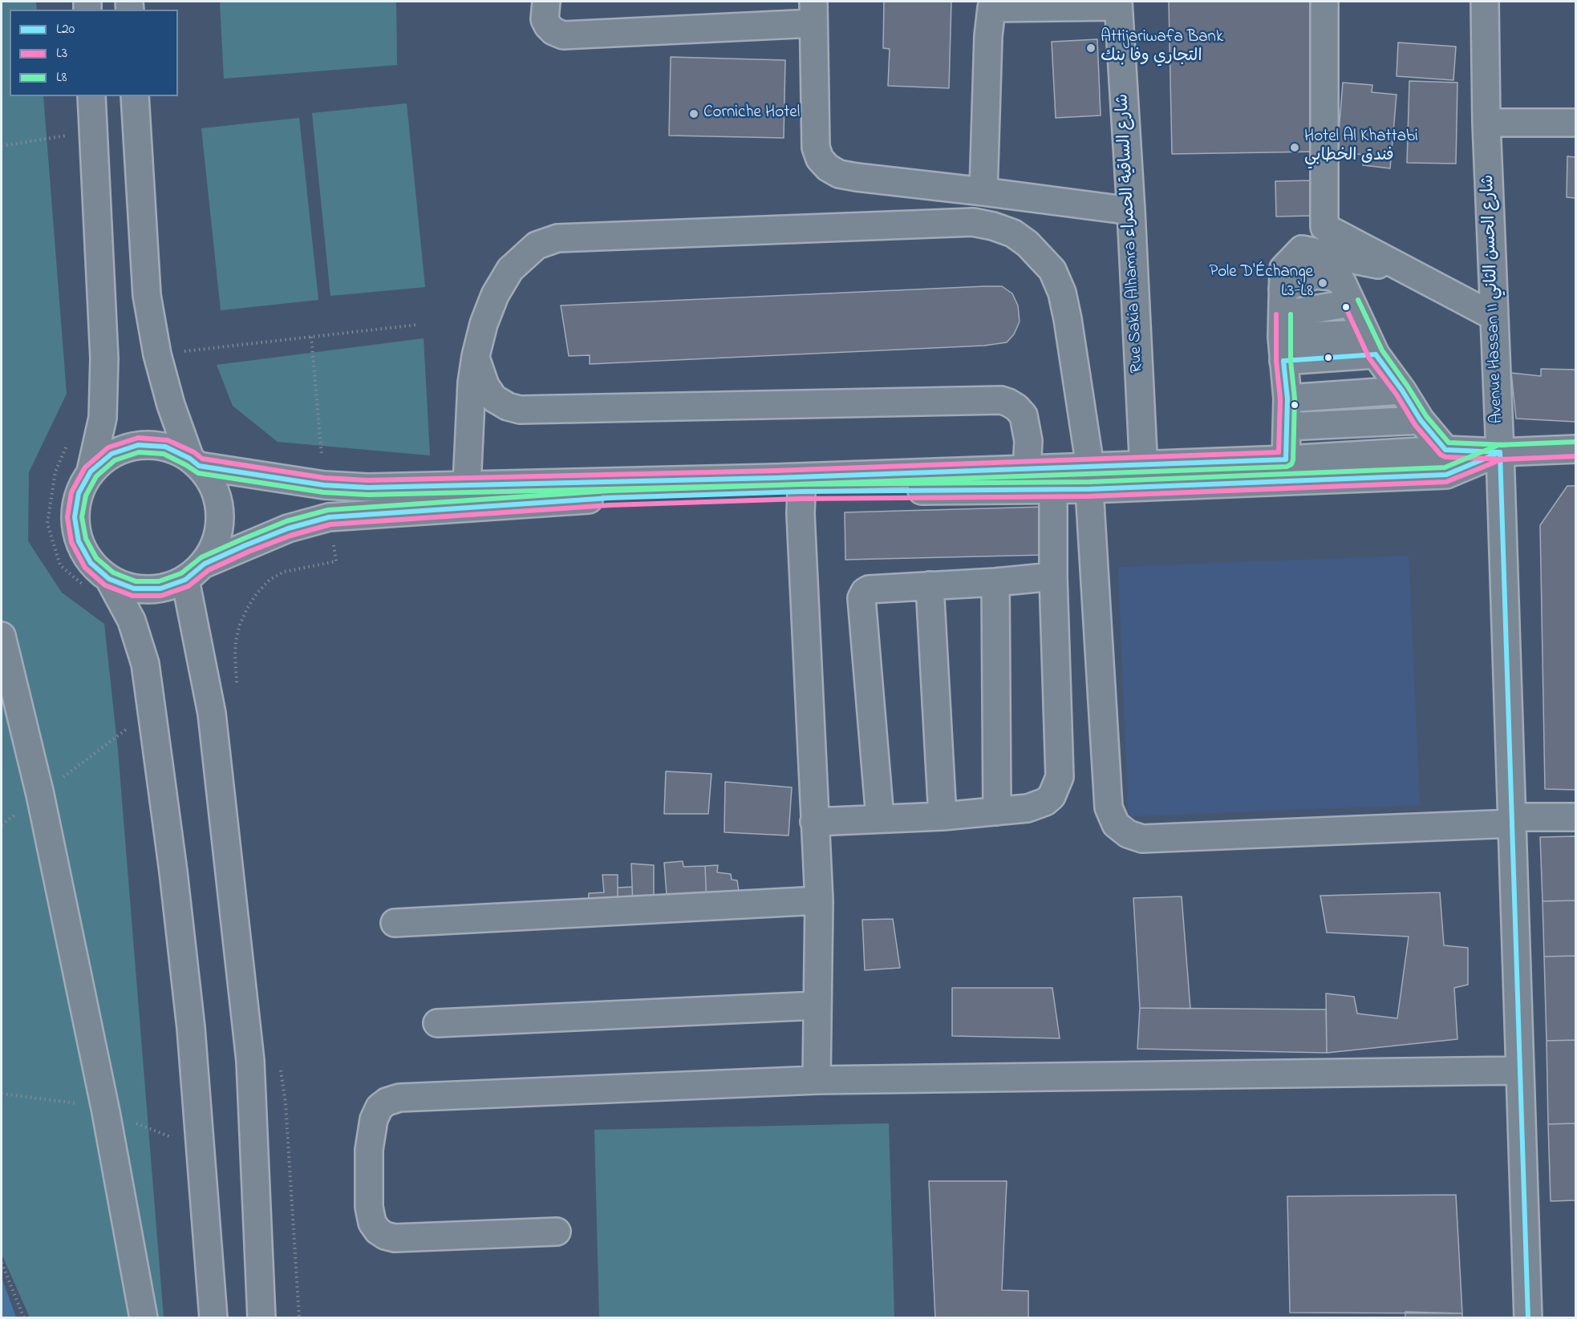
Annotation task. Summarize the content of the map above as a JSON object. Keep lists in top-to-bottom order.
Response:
{
  "streets": {
    "street": ["Rue Sakia Alhamra شارع الساقية الحمراء", "Avenue Hassan II شارع الحسن الثاني"]
  },
  "places": [
    "Attijariwafa Bank التجاري وفا بنك",
    "Corniche Hotel",
    "Hotel Al Khattabi فندق الخطابي",
    "Pole D'Échange L3-L8"
  ],
  "lines": ["transit line L8", "transit line L3", "transit line L20"],
  "legend": ["L20", "L3", "L8"]
}
